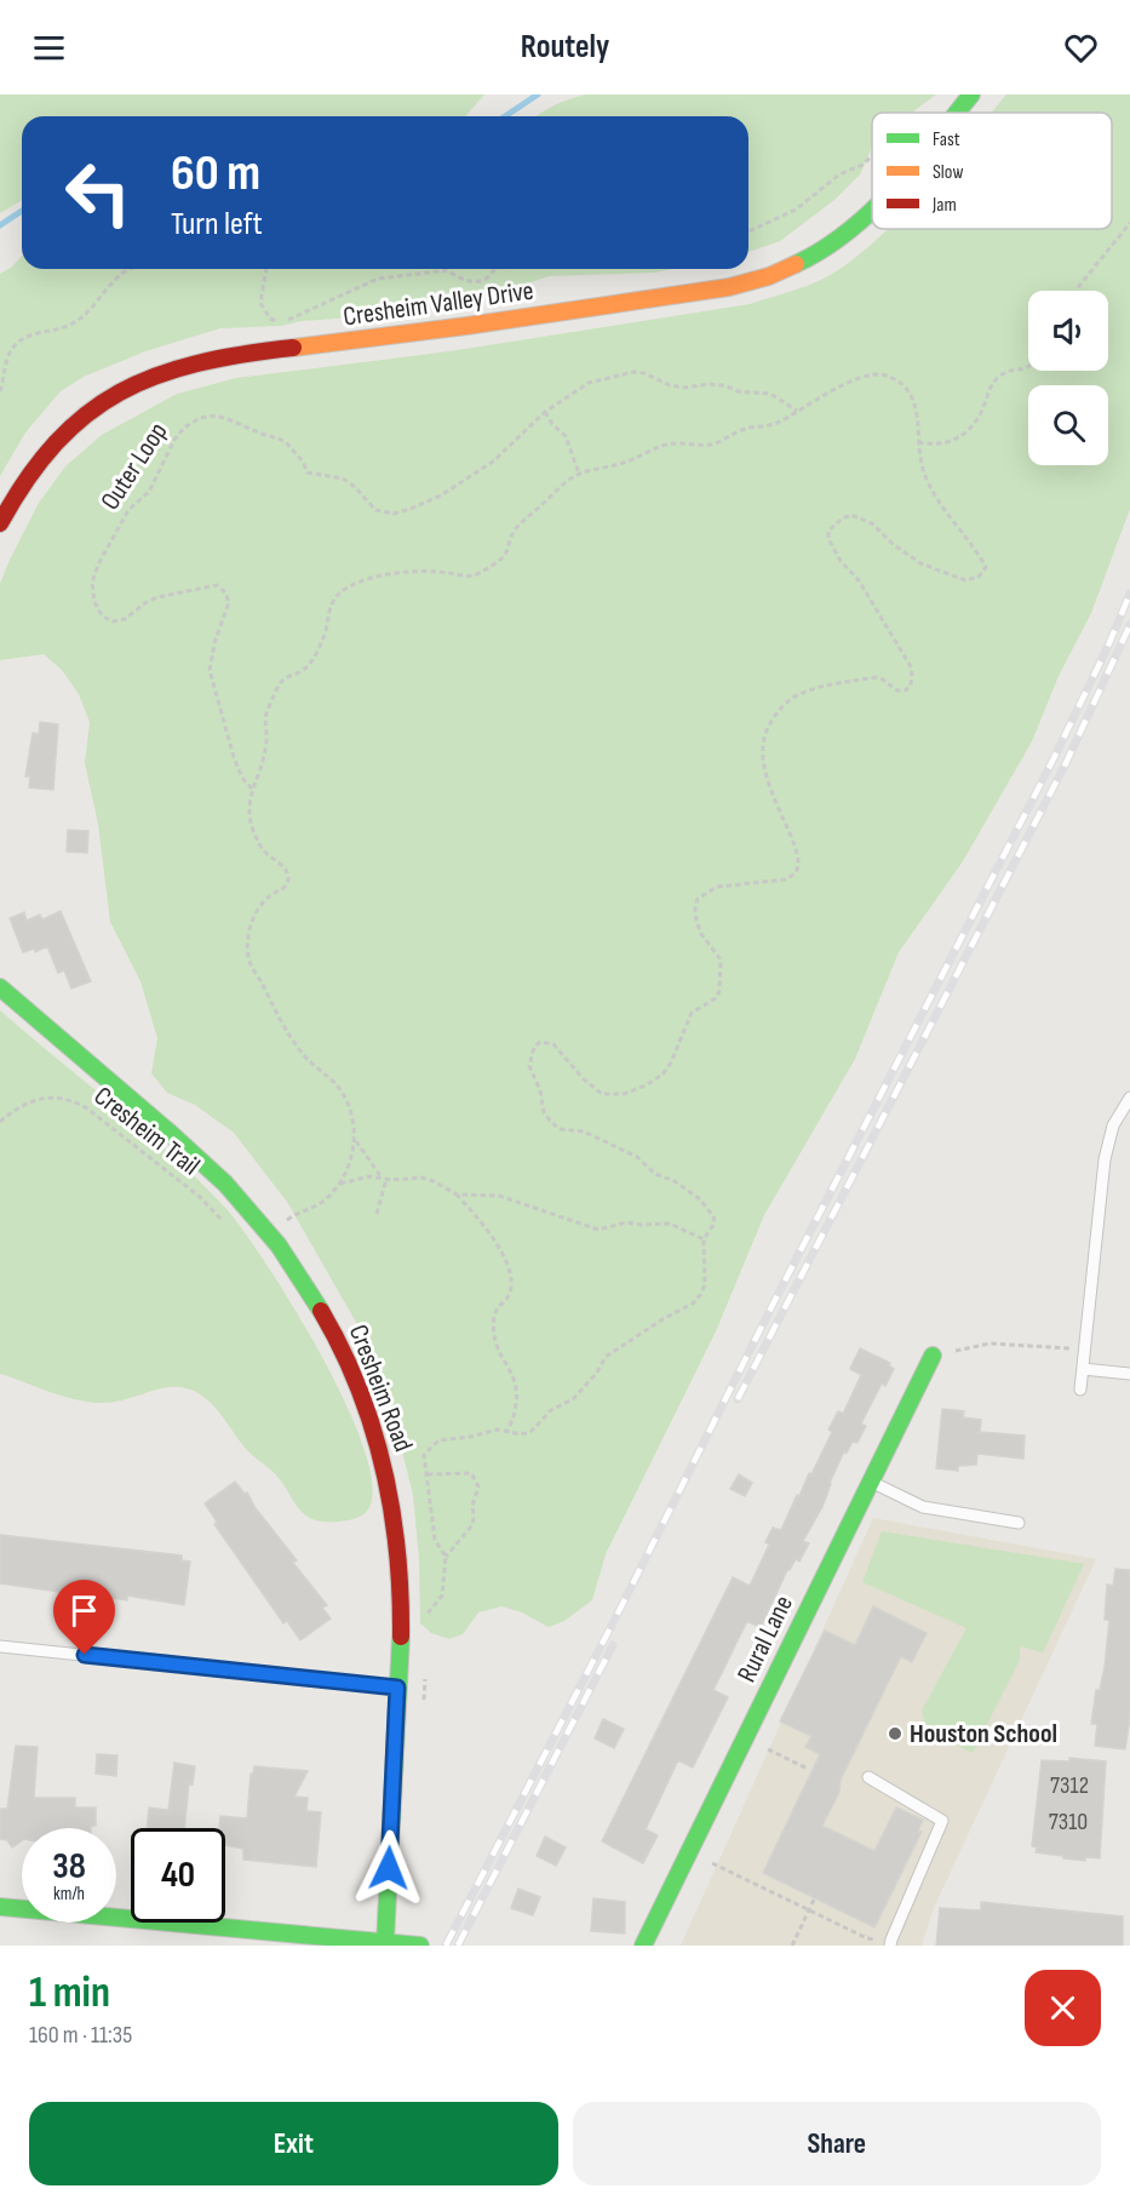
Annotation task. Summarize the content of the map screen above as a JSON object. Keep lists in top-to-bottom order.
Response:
{
  "streets": {
    "street": ["Cresheim Valley Drive", "Cresheim Road", "Rural Lane"],
    "path": ["Outer Loop", "Cresheim Trail"]
  },
  "places": ["Houston School"],
  "house_numbers": ["7312", "7310"],
  "legend": ["Fast", "Slow", "Jam"],
  "page": {
    "header": "Routely",
    "turn": ["60 m", "Turn left"],
    "speed": "38 km/h",
    "limit": "40",
    "heading": ["1 min", "160 m · 11:35"],
    "buttons": ["Exit", "Share"]
  }
}
